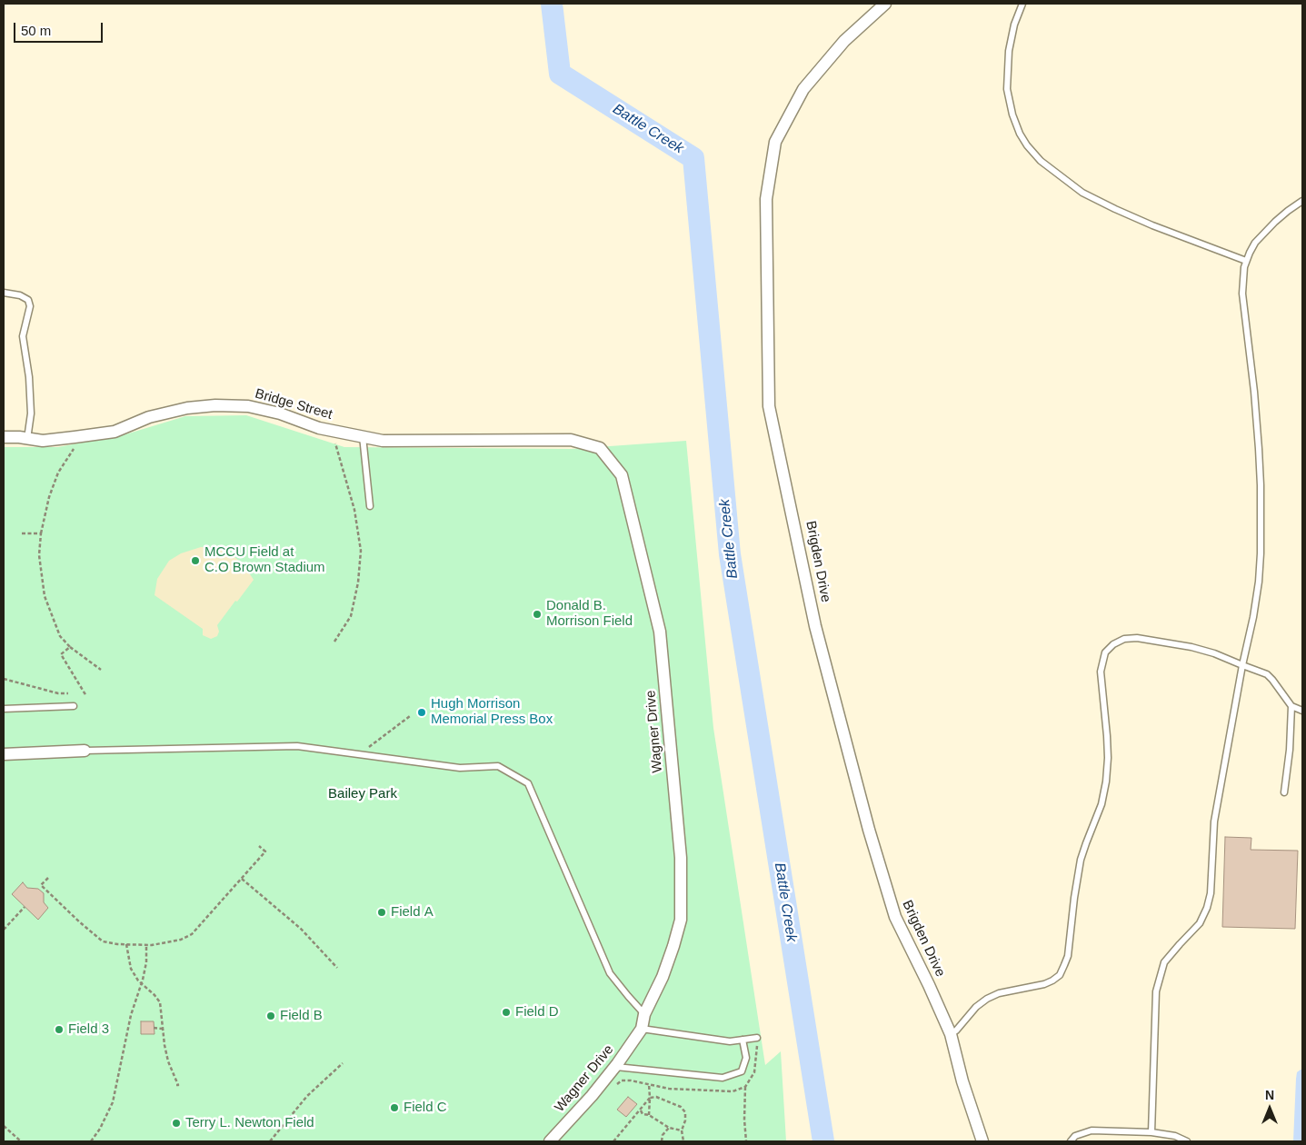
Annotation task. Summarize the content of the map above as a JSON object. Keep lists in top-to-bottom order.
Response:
{
  "streets": {
    "street": ["Bridge Street", "Brigden Drive", "Wagner Drive"]
  },
  "crossings": [
    ["Bridge Street", "Wagner Drive"]
  ],
  "water": ["Battle Creek"],
  "parks": ["Bailey Park"],
  "places": [
    "MCCU Field at C.O Brown Stadium",
    "Donald B. Morrison Field",
    "Hugh Morrison Memorial Press Box",
    "Field A",
    "Field D",
    "Field B",
    "Field 3",
    "Field C",
    "Terry L. Newton Field"
  ],
  "scale_bar": "50 m",
  "north": "top"
}
